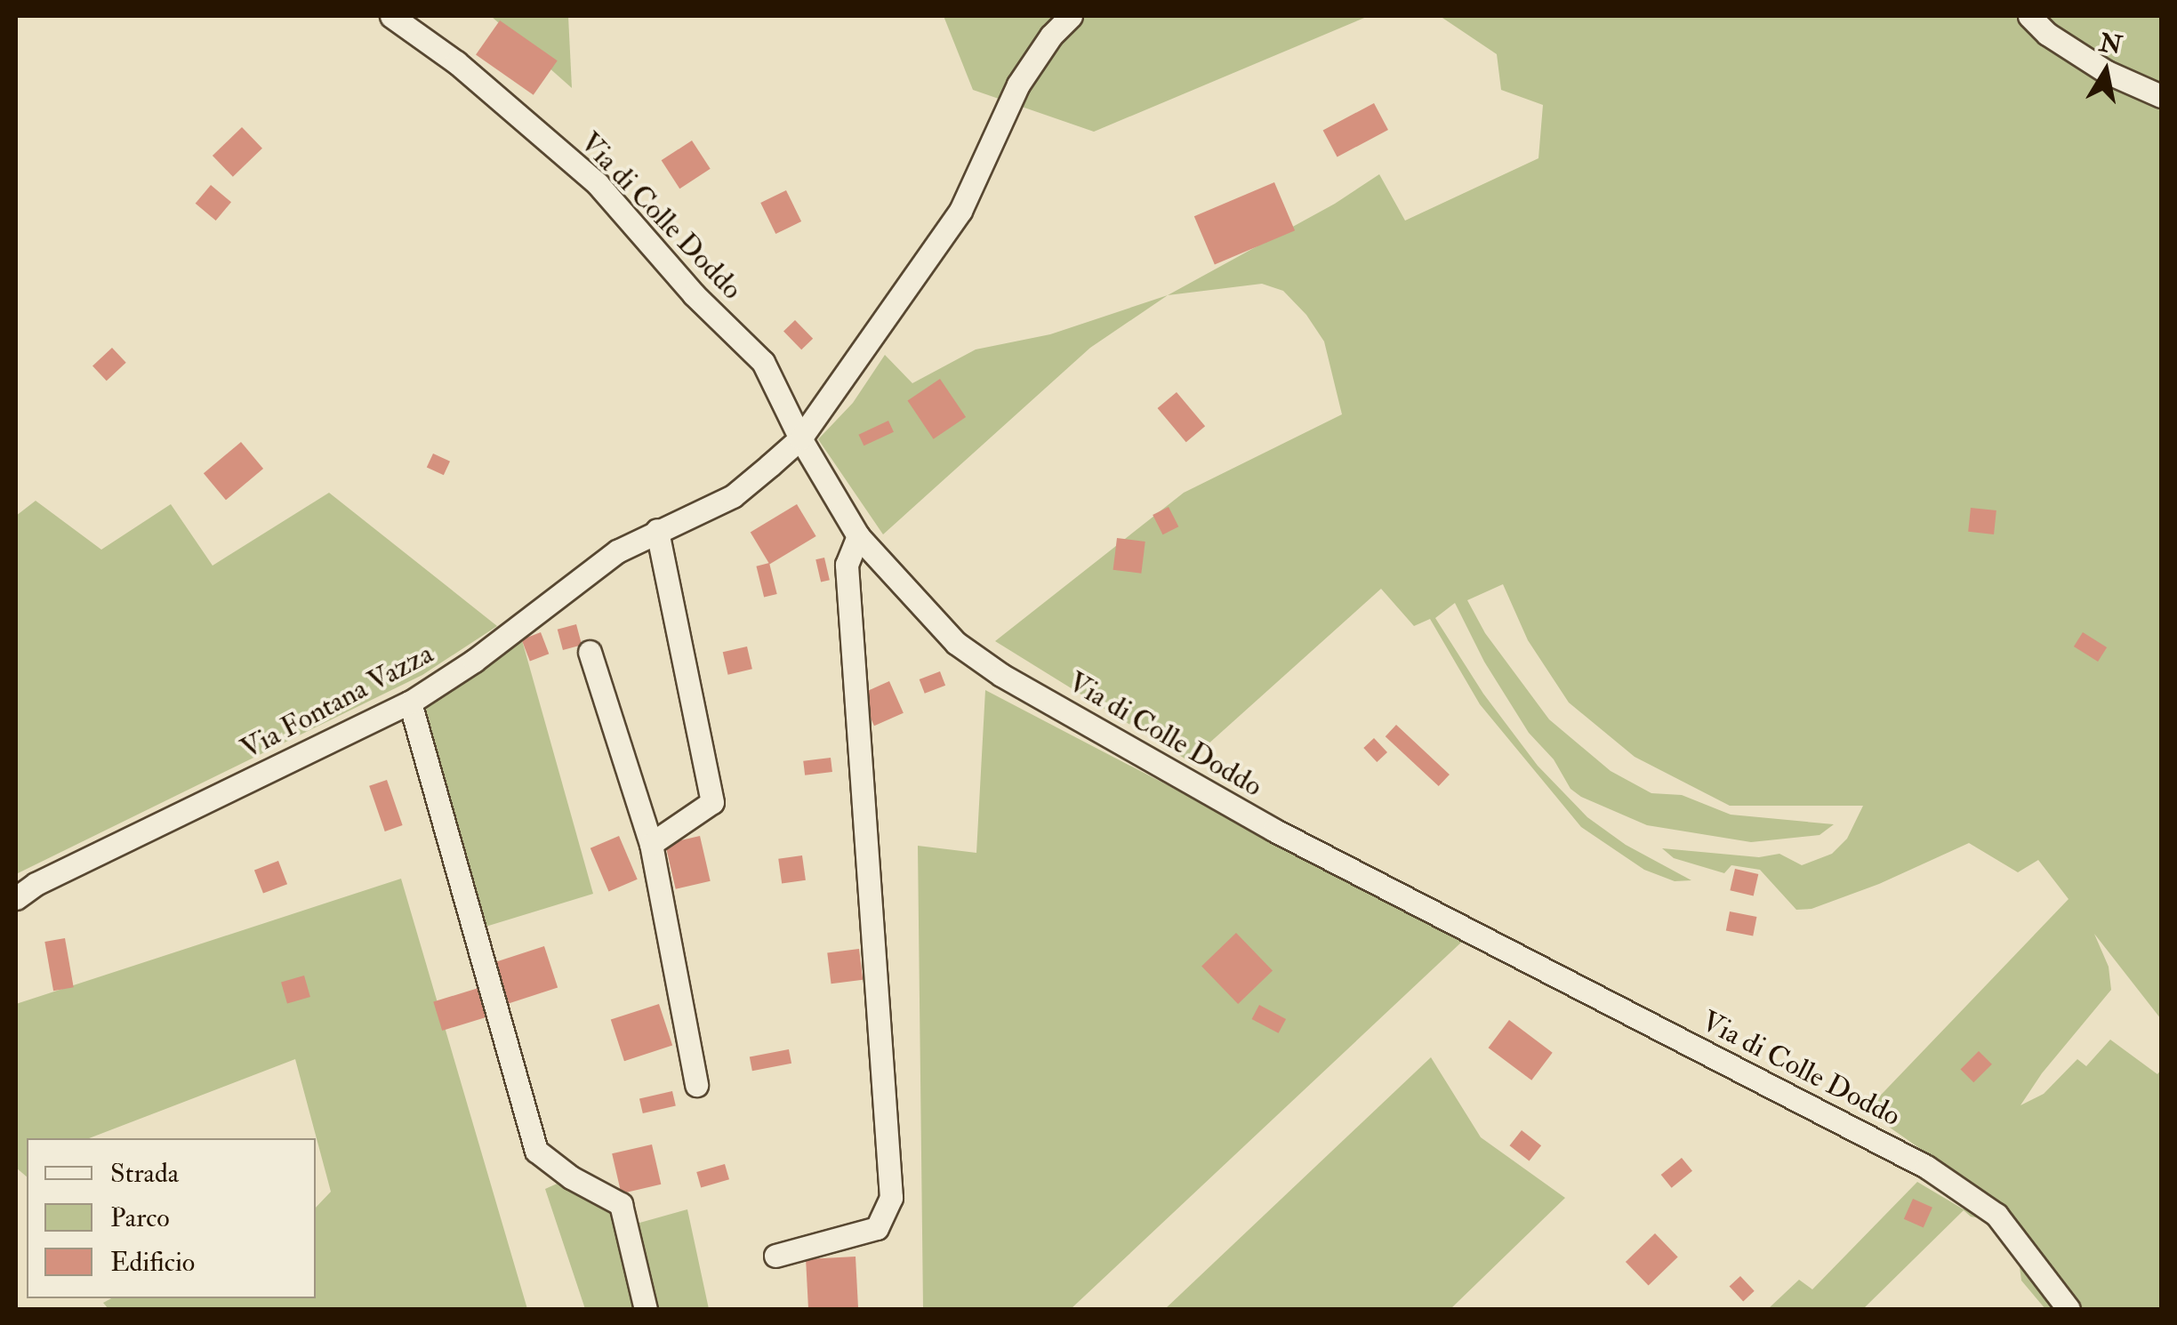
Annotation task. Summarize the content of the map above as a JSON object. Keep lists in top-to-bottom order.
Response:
{
  "streets": {
    "street": ["Via di Colle Doddo", "Via Fontana Vazza"]
  },
  "crossings": [
    ["Via di Colle Doddo", "Via Fontana Vazza"]
  ],
  "legend": ["Strada", "Parco", "Edificio"],
  "north": "top"
}
